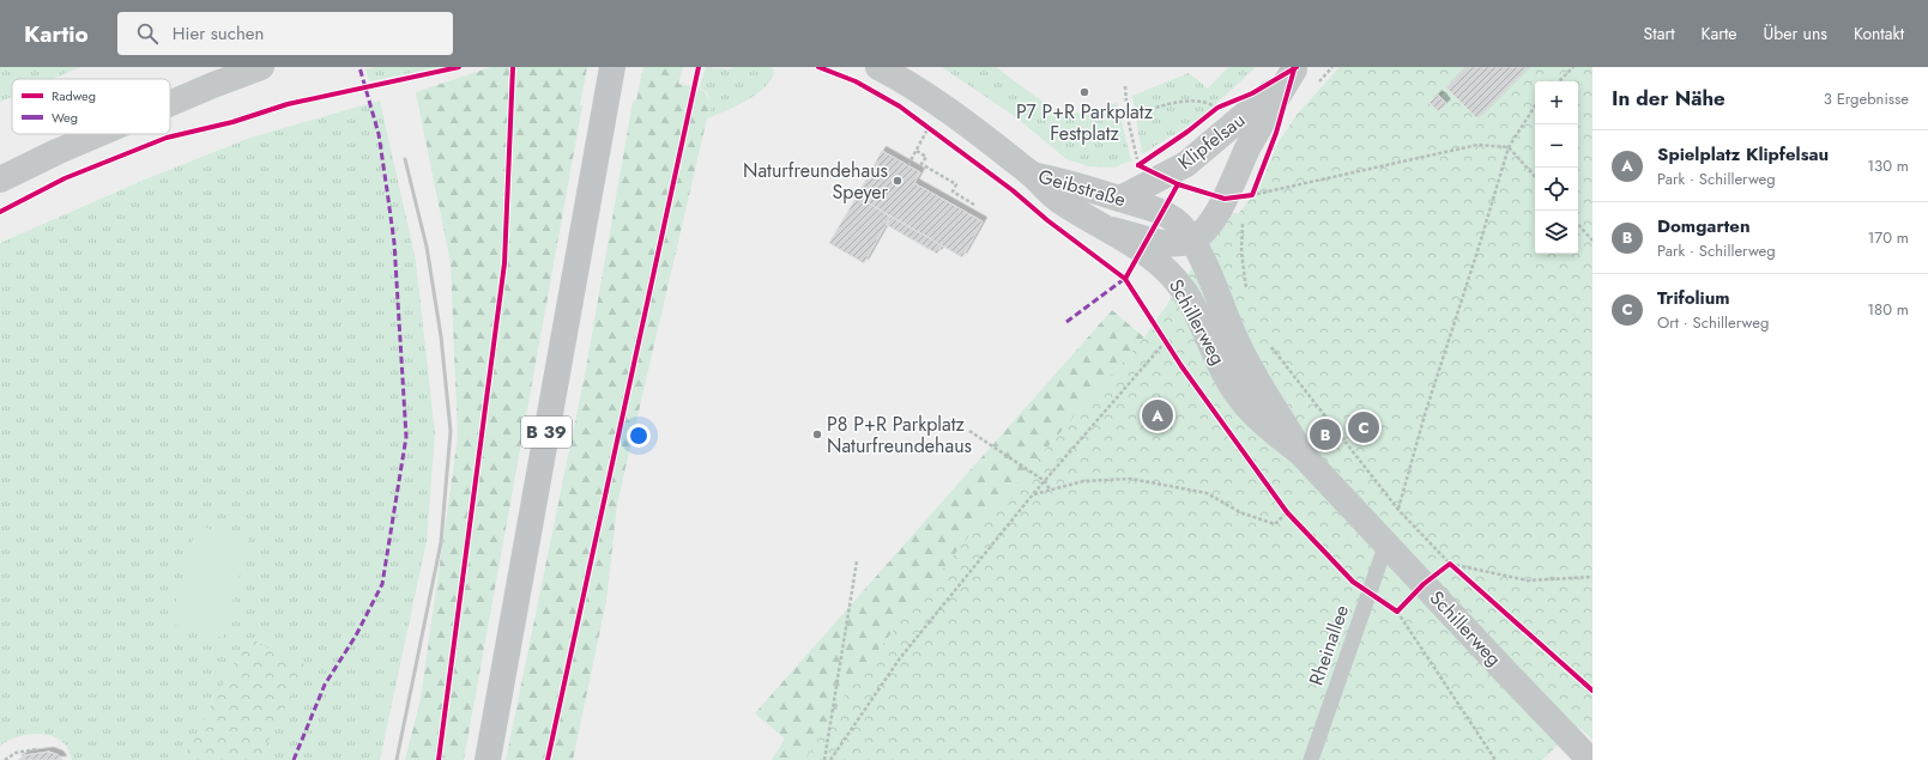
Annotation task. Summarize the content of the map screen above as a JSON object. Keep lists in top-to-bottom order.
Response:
{
  "streets": {
    "main road": ["B 39"],
    "street": ["Klipfelsau", "Geibstraße", "Schillerweg"],
    "lane": ["Rheinallee"]
  },
  "crossings": [
    ["Klipfelsau", "Geibstraße"],
    ["Klipfelsau", "Schillerweg"],
    ["Geibstraße", "Schillerweg"],
    ["Schillerweg", "Rheinallee"]
  ],
  "places": ["P7 P+R Parkplatz Festplatz", "Naturfreundehaus Speyer", "P8 P+R Parkplatz Naturfreundehaus"],
  "legend": ["Radweg", "Weg"],
  "page": {
    "header": "Kartio",
    "search": "Hier suchen",
    "nav": [
      "Start",
      "Karte",
      "Über uns",
      "Kontakt"
    ],
    "heading": ["In der Nähe", "3 Ergebnisse"],
    "map_buttons": ["+", "−"],
    "list": [
      {
        "mark": "A",
        "name": "Spielplatz Klipfelsau",
        "note": "Park · Schillerweg",
        "value": "130 m"
      },
      {
        "mark": "B",
        "name": "Domgarten",
        "note": "Park · Schillerweg",
        "value": "170 m"
      },
      {
        "mark": "C",
        "name": "Trifolium",
        "note": "Ort · Schillerweg",
        "value": "180 m"
      }
    ],
    "pins": ["A", "C", "B"]
  }
}
